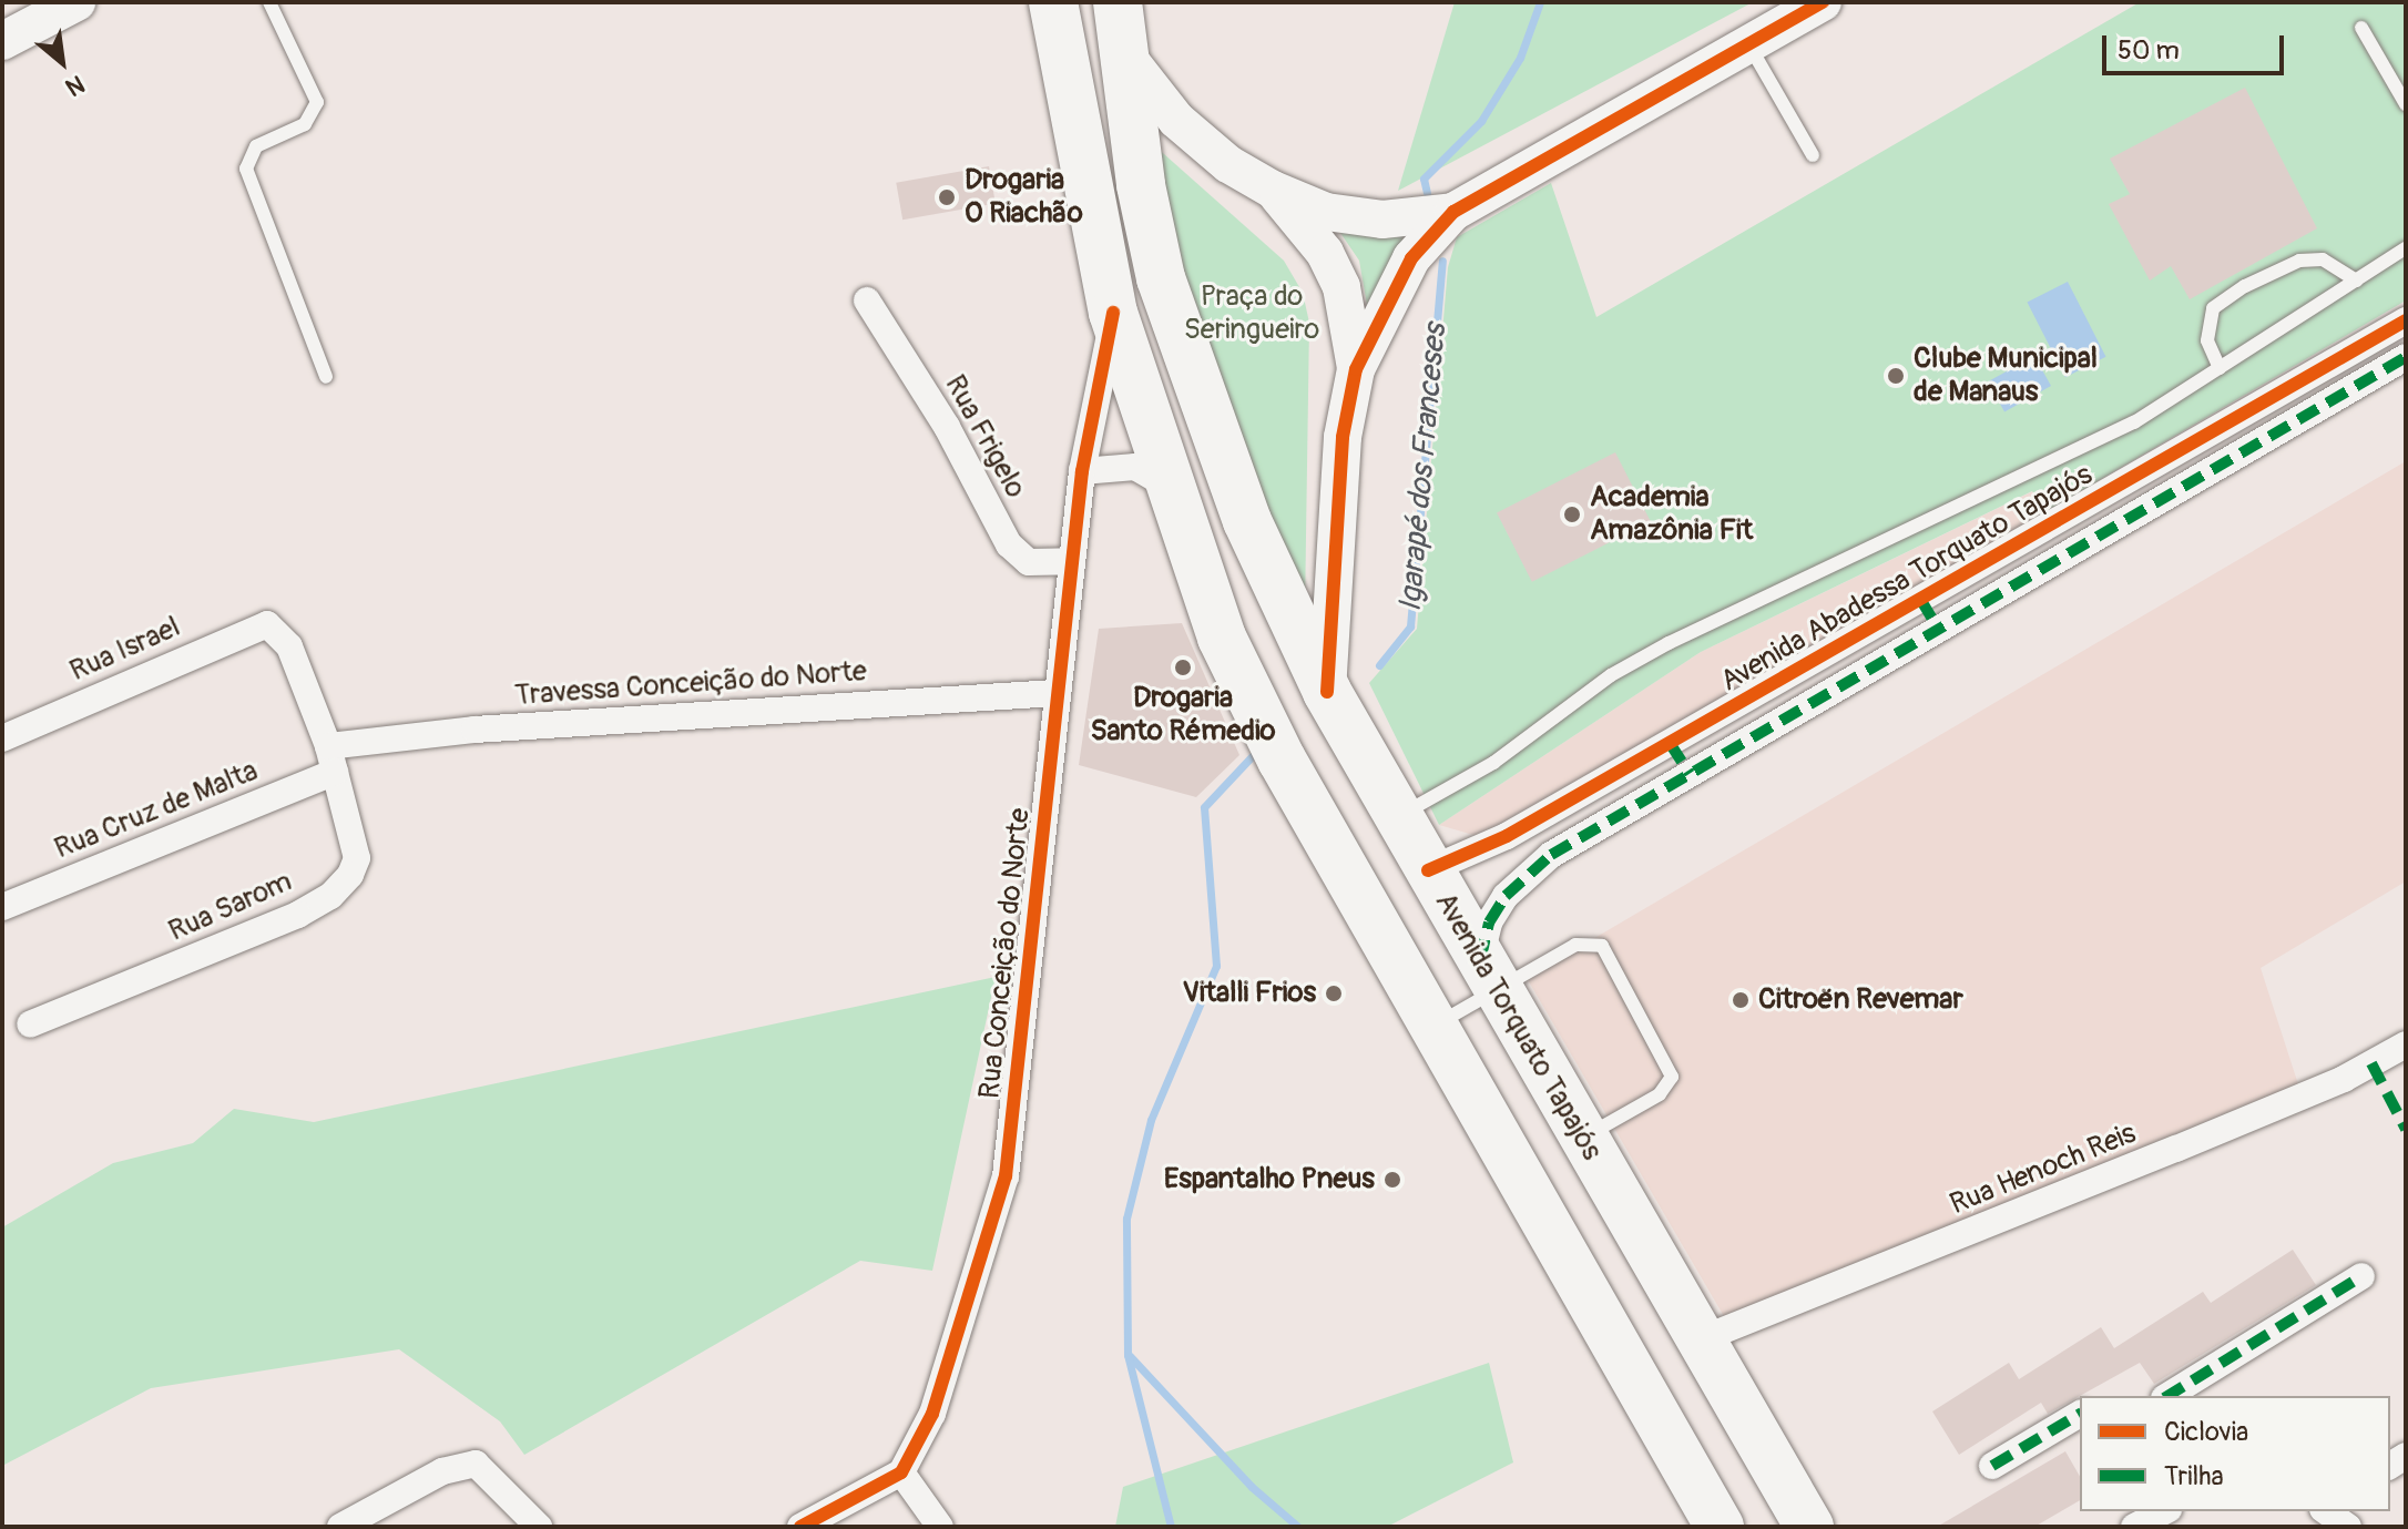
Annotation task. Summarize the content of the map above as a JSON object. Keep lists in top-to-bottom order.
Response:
{
  "streets": {
    "highway": ["Avenida Torquato Tapajós"],
    "street": [
      "Rua Frigelo",
      "Avenida Abadessa Torquato Tapajós",
      "Rua Israel",
      "Travessa Conceição do Norte",
      "Rua Cruz de Malta",
      "Rua Sarom",
      "Rua Conceição do Norte",
      "Rua Henoch Reis"
    ]
  },
  "crossings": [
    ["Rua Frigelo", "Rua Conceição do Norte"],
    ["Avenida Abadessa Torquato Tapajós", "Avenida Torquato Tapajós"],
    ["Rua Israel", "Rua Sarom"],
    ["Travessa Conceição do Norte", "Rua Cruz de Malta"],
    ["Travessa Conceição do Norte", "Rua Sarom"],
    ["Travessa Conceição do Norte", "Rua Conceição do Norte"],
    ["Rua Cruz de Malta", "Rua Sarom"],
    ["Avenida Torquato Tapajós", "Rua Henoch Reis"]
  ],
  "water": ["Igarapé dos Franceses"],
  "parks": ["Praça do Seringueiro"],
  "places": [
    "Drogaria O Riachão",
    "Clube Municipal de Manaus",
    "Academia Amazônia Fit",
    "Drogaria Santo Rémedio",
    "Vitalli Frios",
    "Citroën Revemar",
    "Espantalho Pneus"
  ],
  "legend": ["Ciclovia", "Trilha"],
  "scale_bar": "50 m",
  "north": "bottom right"
}
